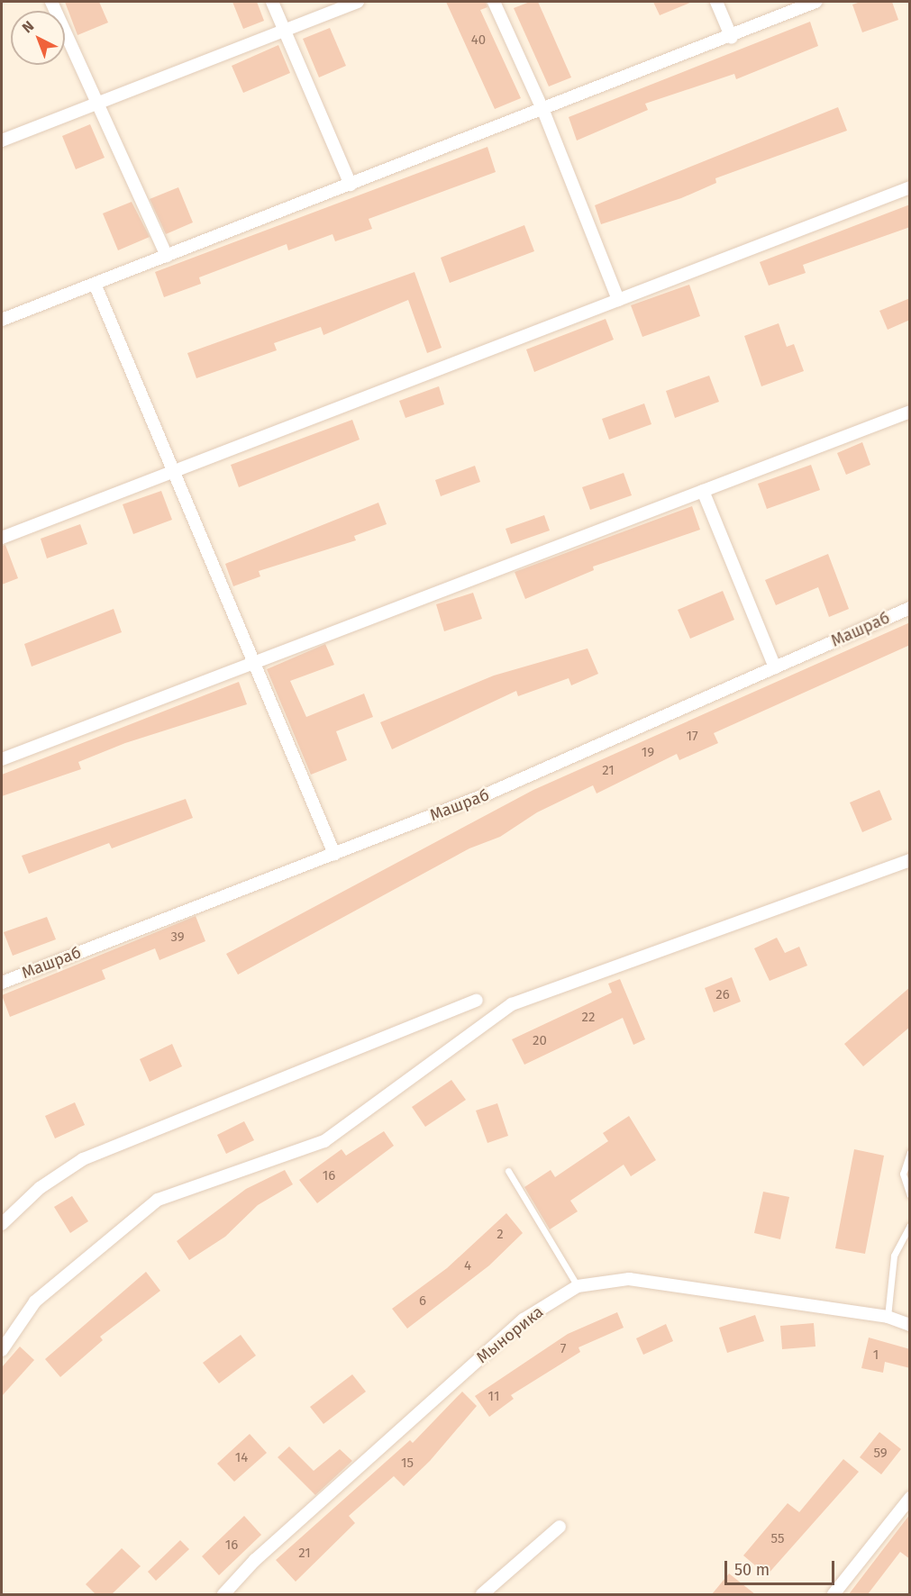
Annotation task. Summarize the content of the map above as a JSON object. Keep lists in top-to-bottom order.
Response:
{
  "streets": {
    "street": ["Машраб", "Мынорика"]
  },
  "house_numbers": [
    "40",
    "17",
    "19",
    "21",
    "39",
    "26",
    "22",
    "20",
    "16",
    "2",
    "4",
    "6",
    "7",
    "1",
    "11",
    "59",
    "14",
    "15",
    "55",
    "16",
    "21"
  ],
  "scale_bar": "50 m",
  "north": "top left"
}
